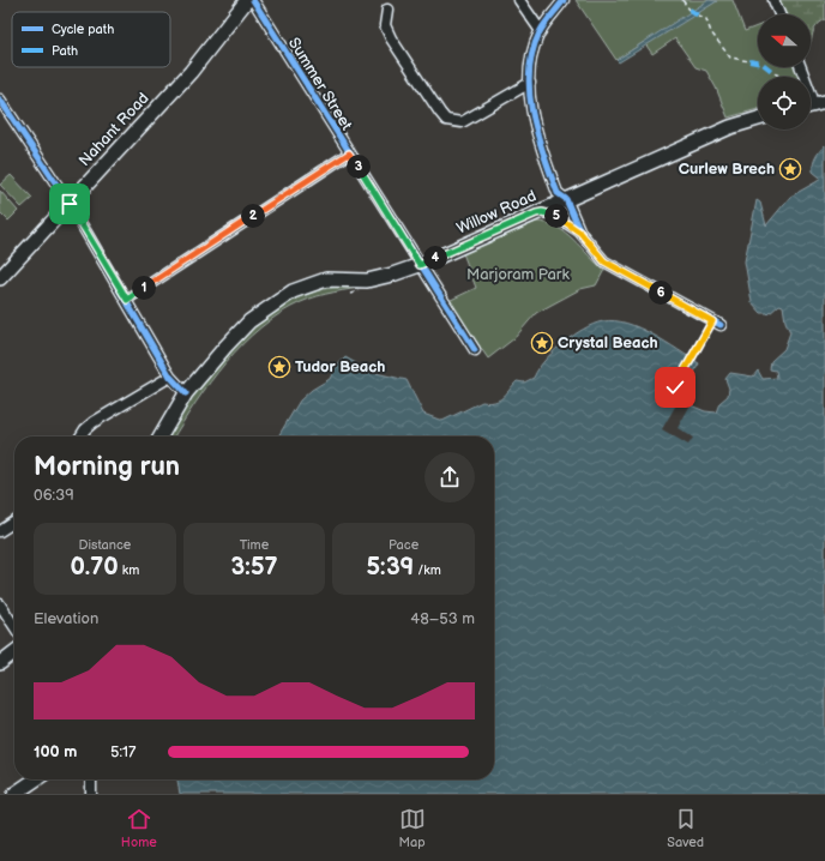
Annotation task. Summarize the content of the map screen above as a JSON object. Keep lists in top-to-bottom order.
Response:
{
  "streets": {
    "main road": ["Nahant Road", "Willow Road"],
    "street": ["Summer Street"]
  },
  "crossings": [
    ["Summer Street", "Willow Road"]
  ],
  "parks": ["Marjoram Park"],
  "places": {
    "place": ["Curlew Brech", "Crystal Beach", "Tudor Beach"]
  },
  "legend": ["Cycle path", "Path"],
  "north": "left",
  "page": {
    "pins": [
      "3",
      "2",
      "5",
      "4",
      "1",
      "6"
    ],
    "heading": ["Morning run", "06:39"],
    "stats": [
      ["Distance", "0.70 km"],
      ["Time", "3:57"],
      ["Pace", "5:39 /km"]
    ],
    "chart": ["Elevation", "48–53 m"],
    "list": [
      {
        "name": "100 m",
        "note": "5:17"
      }
    ],
    "tabs": ["Home", "Map", "Saved"]
  }
}
